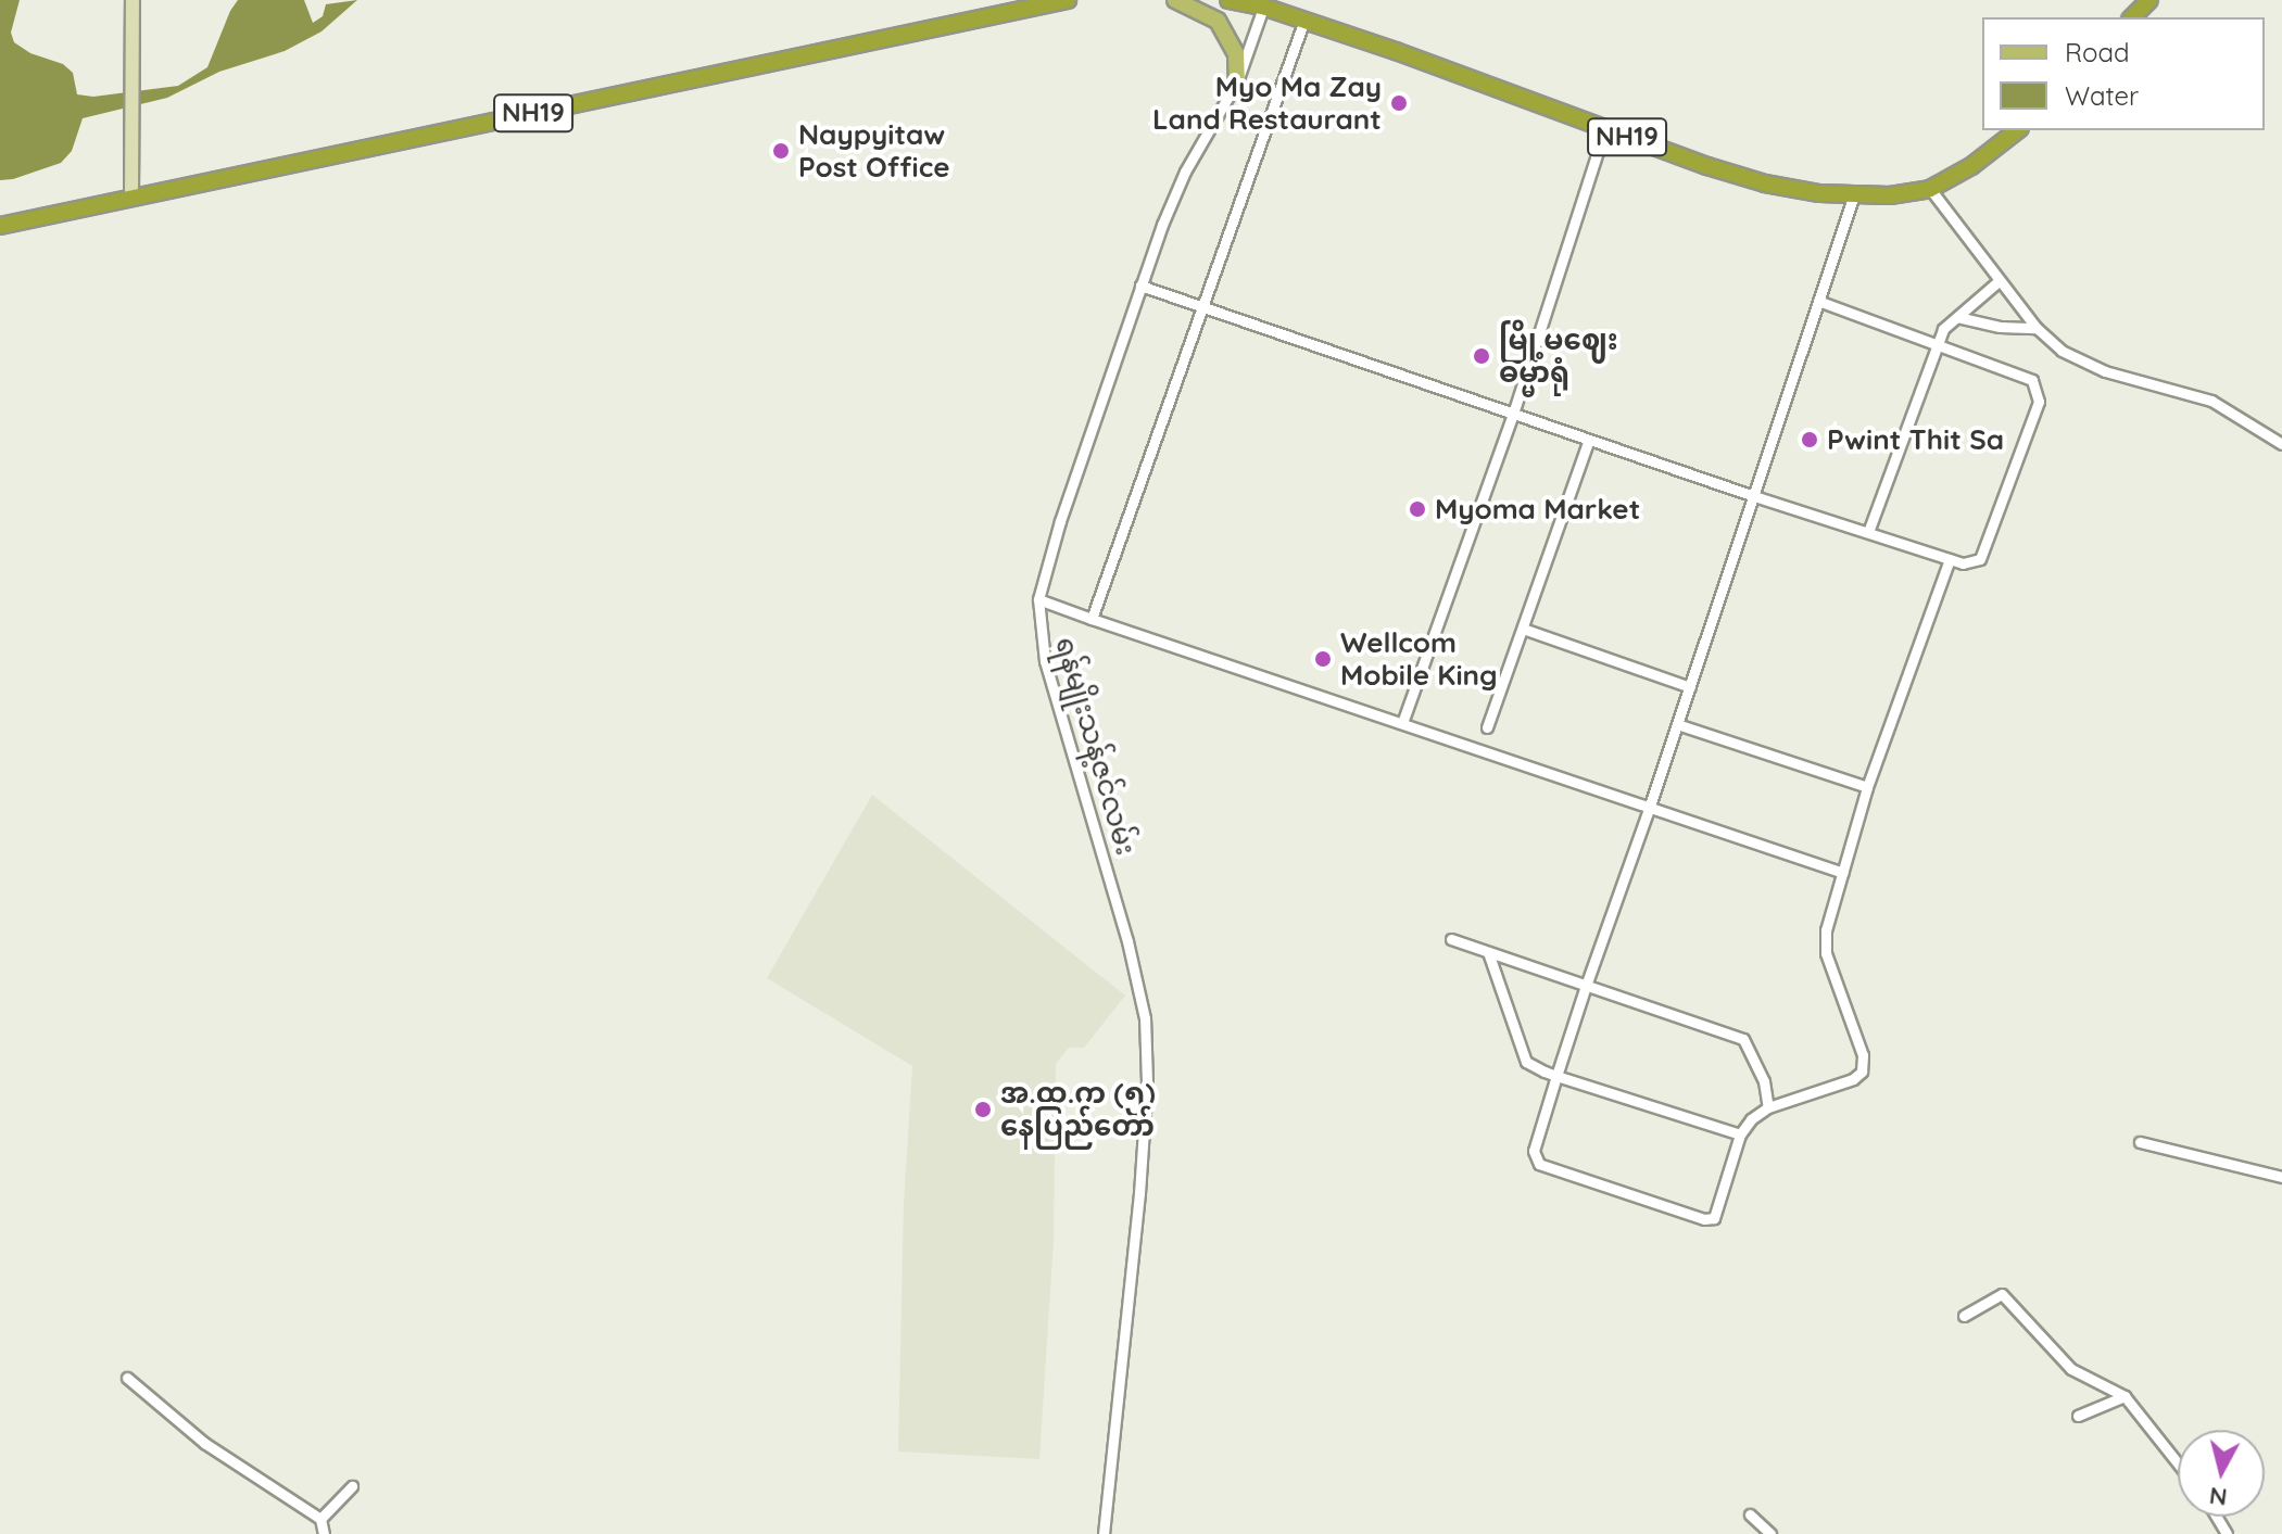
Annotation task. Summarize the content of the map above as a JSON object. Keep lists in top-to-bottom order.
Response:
{
  "streets": {
    "highway": ["NH19"],
    "street": ["ရန်မျိုးသန့်ဇင်လမ်း"]
  },
  "crossings": [
    ["NH19", "ရန်မျိုးသန့်ဇင်လမ်း"]
  ],
  "places": [
    "Myo Ma Zay Land Restaurant",
    "Naypyitaw Post Office",
    "မြို့မဈေး ဓမ္မာရုံ",
    "Pwint Thit Sa",
    "Myoma Market",
    "Wellcom Mobile King",
    "အ.ထ.က (၅) နေပြည်တော်"
  ],
  "legend": ["Road", "Water"],
  "north": "bottom"
}
